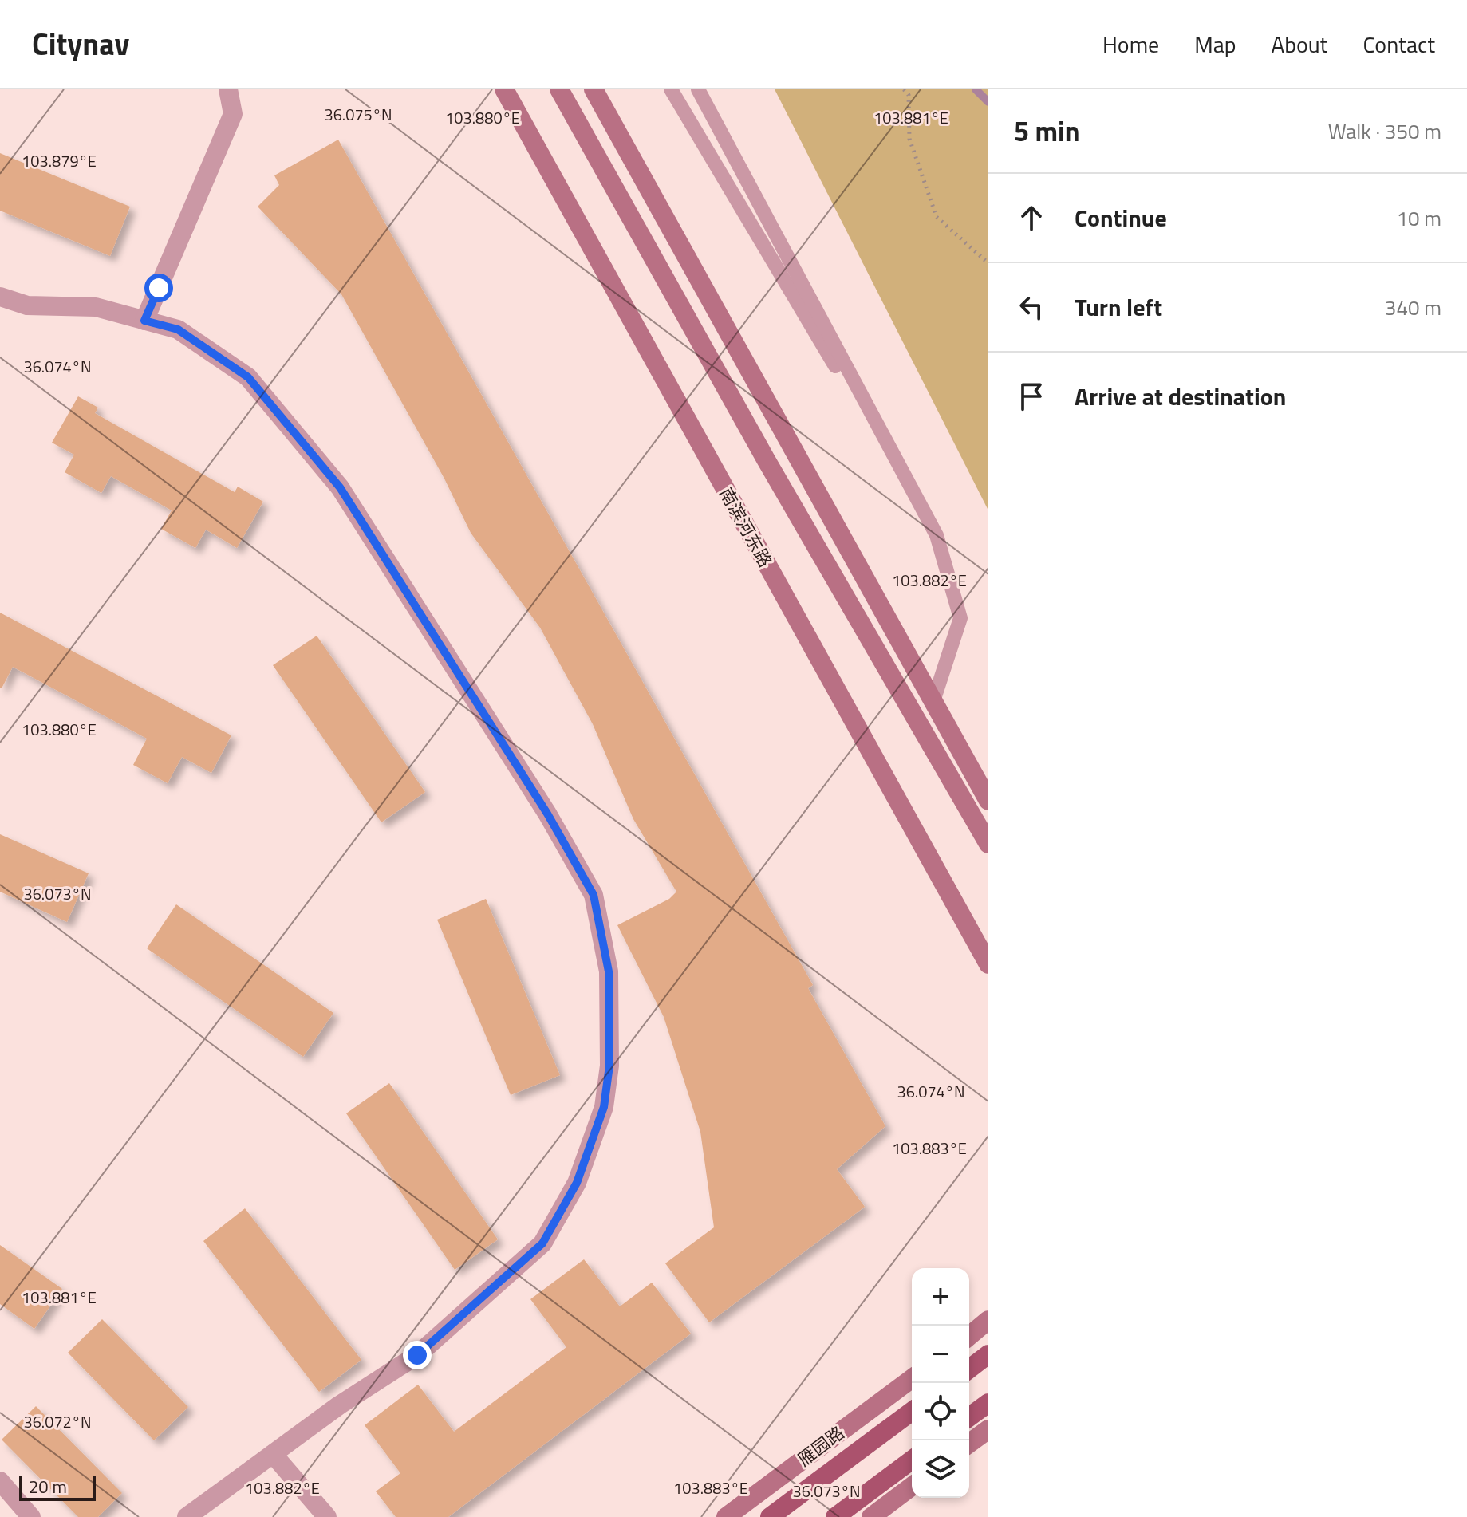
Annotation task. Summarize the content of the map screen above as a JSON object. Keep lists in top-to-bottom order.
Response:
{
  "streets": {
    "main road": ["南滨河东路", "雁园路"]
  },
  "scale_bar": "20 m",
  "page": {
    "header": "Citynav",
    "nav": [
      "Home",
      "Map",
      "About",
      "Contact"
    ],
    "heading": ["5 min", "Walk · 350 m"],
    "list": [
      ["Continue", "10 m"],
      ["Turn left", "340 m"],
      "Arrive at destination"
    ],
    "map_buttons": ["+", "−"],
    "scale": "20 m"
  },
  "coordinates": [
    "36.075°N",
    "103.880°E",
    "103.881°E",
    "103.879°E",
    "36.074°N",
    "103.882°E",
    "36.073°N",
    "103.883°E",
    "36.072°N"
  ]
}
